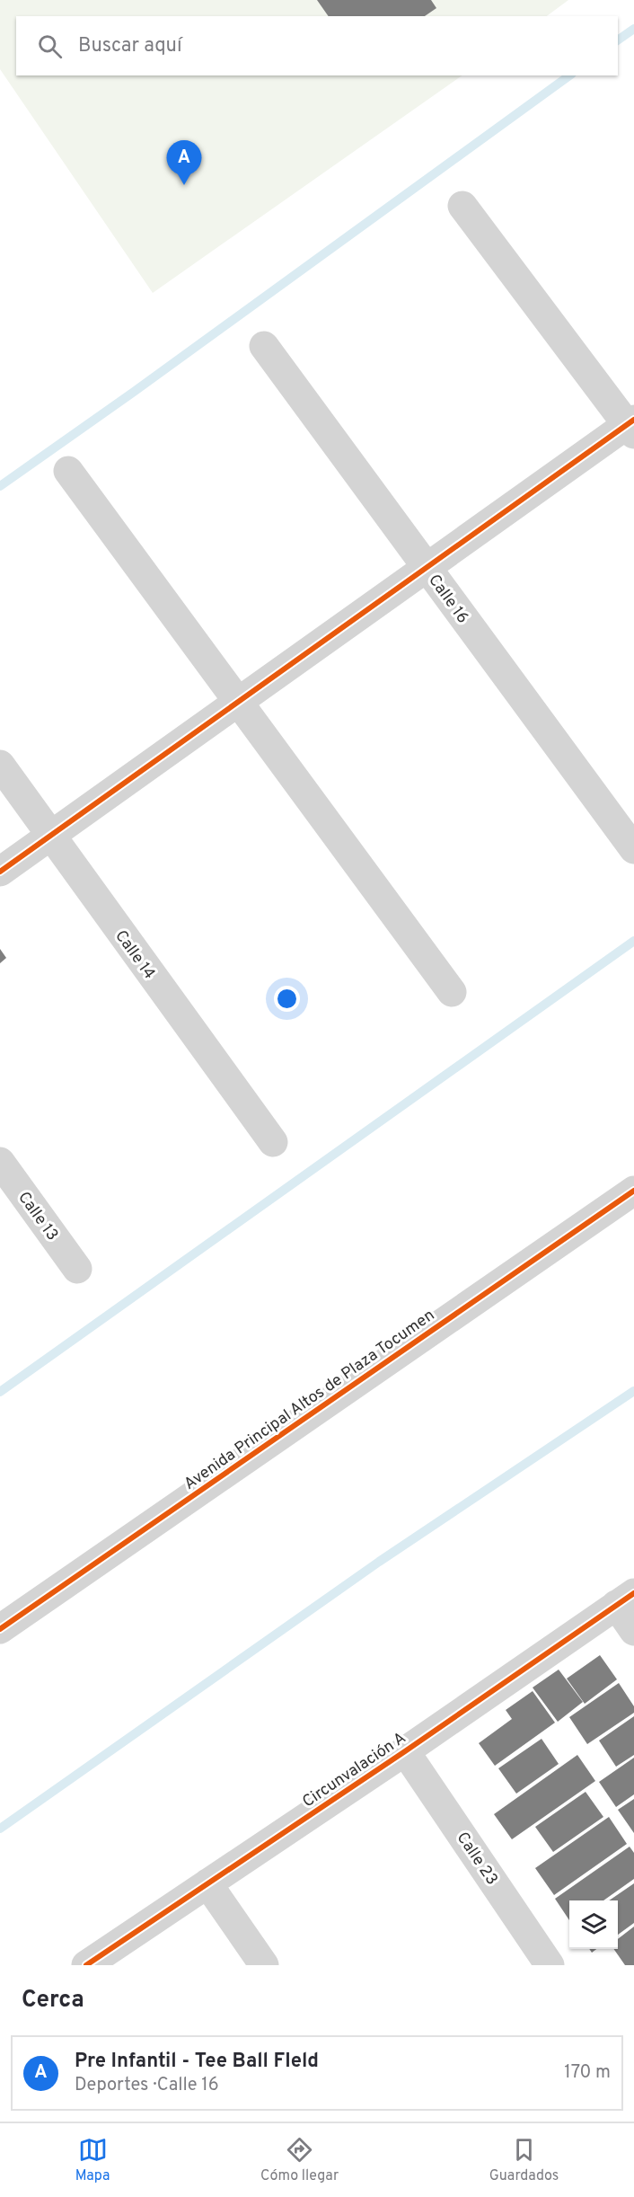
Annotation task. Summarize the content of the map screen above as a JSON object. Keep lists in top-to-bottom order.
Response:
{
  "streets": {
    "street": [
      "Calle 16",
      "Calle 14",
      "Calle 13",
      "Avenida Principal Altos de Plaza Tocumen",
      "Circunvalación A",
      "Calle 23"
    ]
  },
  "crossings": [
    ["Circunvalación A", "Calle 23"]
  ],
  "page": {
    "search": "Buscar aquí",
    "pins": "A",
    "heading": "Cerca",
    "list": [
      {
        "mark": "A",
        "name": "Pre Infantil - Tee Ball FIeld",
        "note": "Deportes · Calle 16",
        "value": "170 m"
      }
    ],
    "nav": ["Mapa", "Cómo llegar", "Guardados"]
  }
}
